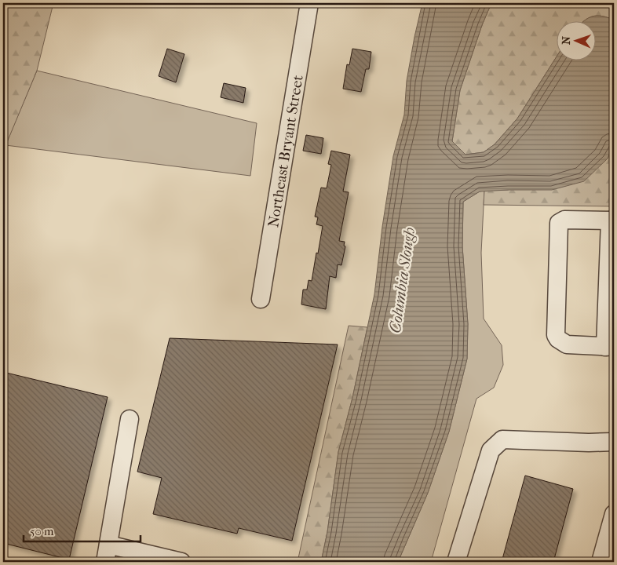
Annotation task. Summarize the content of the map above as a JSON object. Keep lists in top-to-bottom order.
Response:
{
  "streets": {
    "street": ["Northeast Bryant Street"]
  },
  "water": ["Columbia Slough"],
  "scale_bar": "50 m",
  "north": "left"
}
